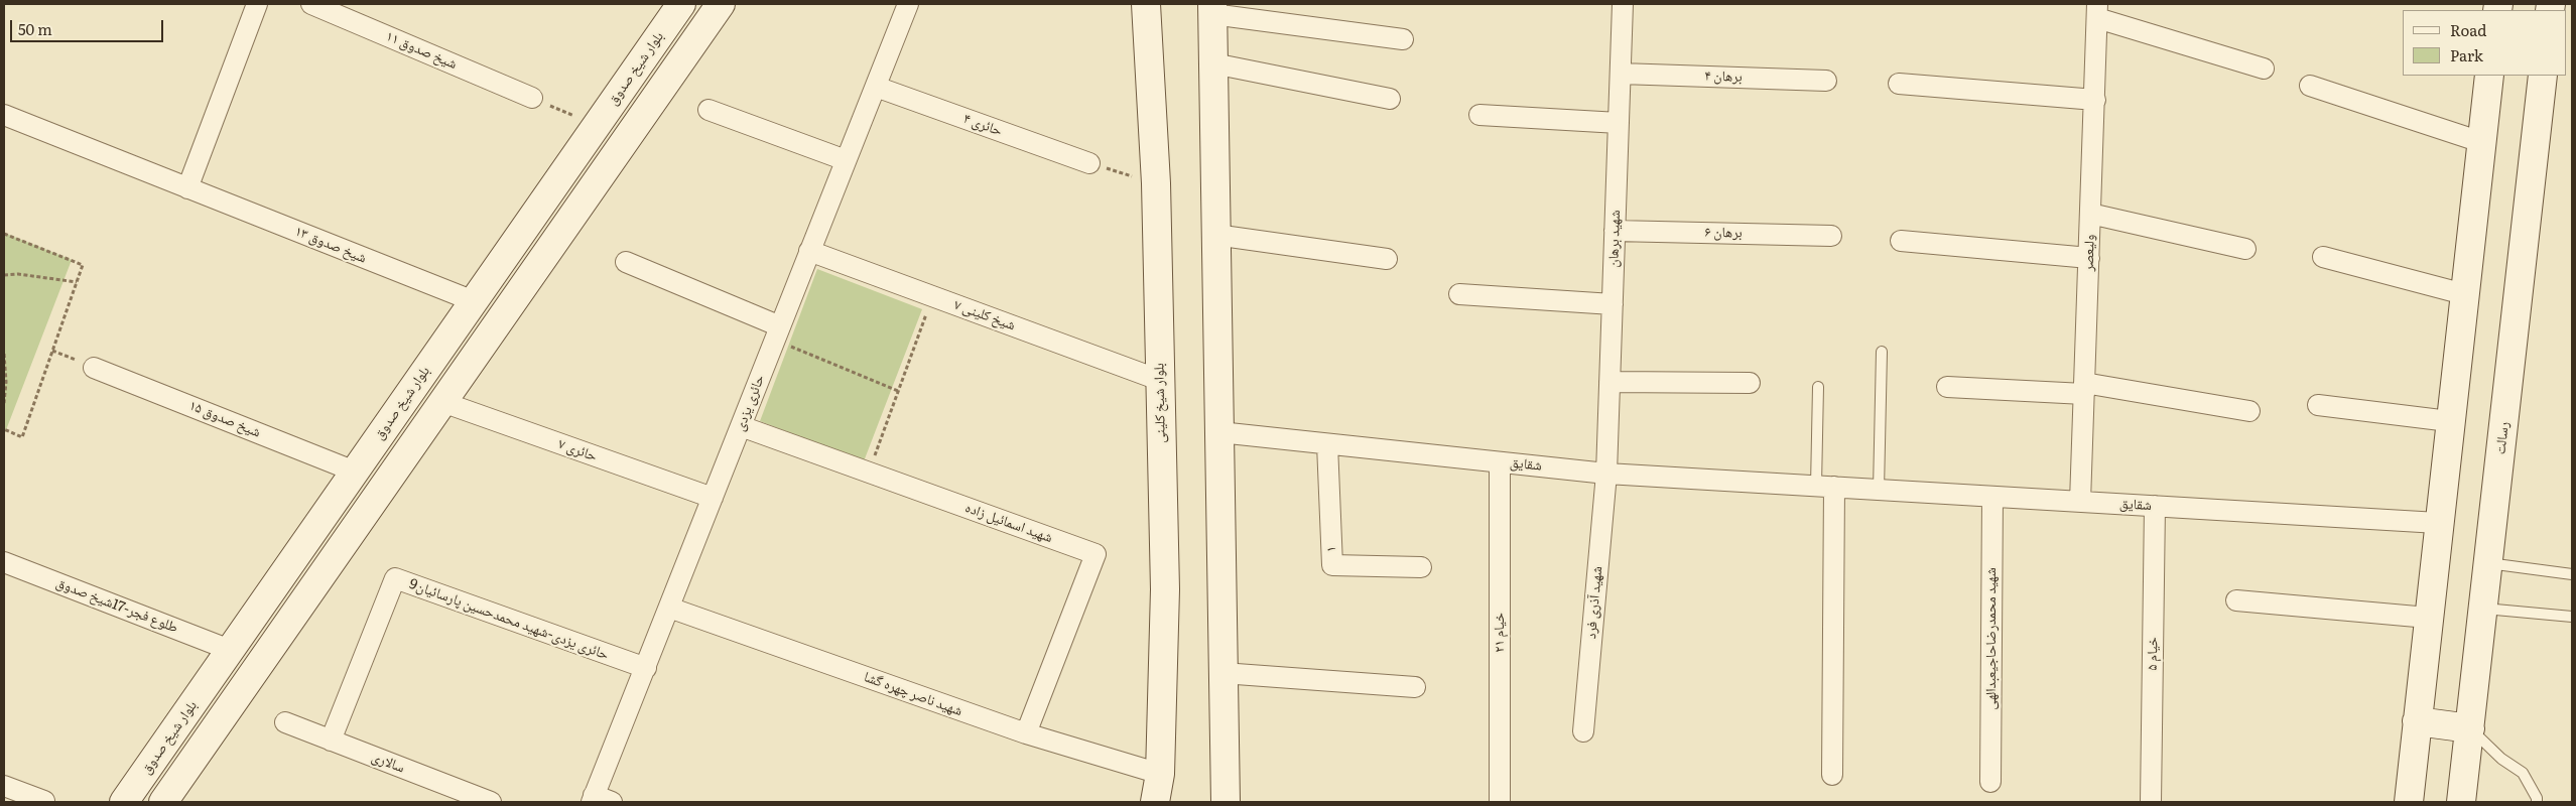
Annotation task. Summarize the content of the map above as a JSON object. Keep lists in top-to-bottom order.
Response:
{
  "streets": {
    "main road": ["بلوار شیخ صدوق", "بلوار شیخ کلینی", "رسالت"],
    "street": [
      "شیخ صدوق ۱۱",
      "برهان ۴",
      "حائری ۴",
      "برهان ۶",
      "شهید برهان",
      "شیخ صدوق ۱۳",
      "ولیعصر",
      "شیخ کلینی ۷",
      "حائری یزدی",
      "شیخ صدوق ۱۵",
      "حائری ۷",
      "شقایق",
      "شهید اسمائیل زاده",
      "۱",
      "شهید آذری فرد",
      "طلوع فجر-17شیخ صدوق",
      "9حائری یزدی-شهید محمدحسین پارسائیان",
      "خیام ۲۱",
      "شهید محمدرضاحاجیعبدالهی",
      "خیام ۵",
      "شهید ناصر چهره گشا",
      "سالاری"
    ]
  },
  "crossings": [
    ["بلوار شیخ صدوق", "شیخ صدوق ۱۳"],
    ["بلوار شیخ صدوق", "شیخ صدوق ۱۵"],
    ["بلوار شیخ صدوق", "طلوع فجر-17شیخ صدوق"],
    ["برهان ۴", "شهید برهان"],
    ["حائری ۴", "حائری یزدی"],
    ["برهان ۶", "شهید برهان"],
    ["شهید برهان", "شقایق"],
    ["شهید برهان", "شهید آذری فرد"],
    ["ولیعصر", "شقایق"],
    ["شیخ کلینی ۷", "حائری یزدی"],
    ["شیخ کلینی ۷", "بلوار شیخ کلینی"],
    ["حائری یزدی", "حائری ۷"],
    ["حائری یزدی", "شهید اسمائیل زاده"],
    ["حائری یزدی", "9حائری یزدی-شهید محمدحسین پارسائیان"],
    ["حائری یزدی", "شهید ناصر چهره گشا"],
    ["بلوار شیخ کلینی", "شهید ناصر چهره گشا"],
    ["شقایق", "۱"],
    ["شقایق", "شهید آذری فرد"],
    ["شقایق", "خیام ۲۱"],
    ["شقایق", "شهید محمدرضاحاجیعبدالهی"],
    ["شقایق", "خیام ۵"],
    ["شهید اسمائیل زاده", "شهید ناصر چهره گشا"],
    ["9حائری یزدی-شهید محمدحسین پارسائیان", "سالاری"]
  ],
  "legend": ["Road", "Park"],
  "scale_bar": "50 m"
}
